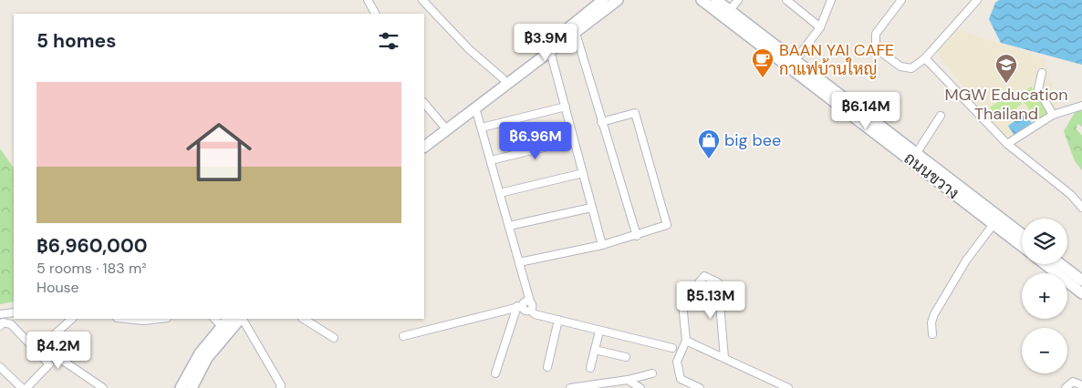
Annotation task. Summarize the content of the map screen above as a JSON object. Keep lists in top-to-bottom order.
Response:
{
  "streets": {
    "main road": ["ถนนขวาง"]
  },
  "places": {
    "cafe": ["BAAN YAI CAFE กาแฟบ้านใหญ่"],
    "school or university": ["MGW Education Thailand"],
    "shop": ["big bee"]
  },
  "page": {
    "heading": "5 homes",
    "price": [
      "฿3.9M",
      "฿6.14M",
      "฿6.96M",
      "฿5.13M",
      "฿4.2M"
    ],
    "list": [
      {
        "name": "฿6,960,000",
        "note": "5 rooms · 183 m² · House"
      }
    ],
    "map_buttons": ["+", "−"]
  }
}
